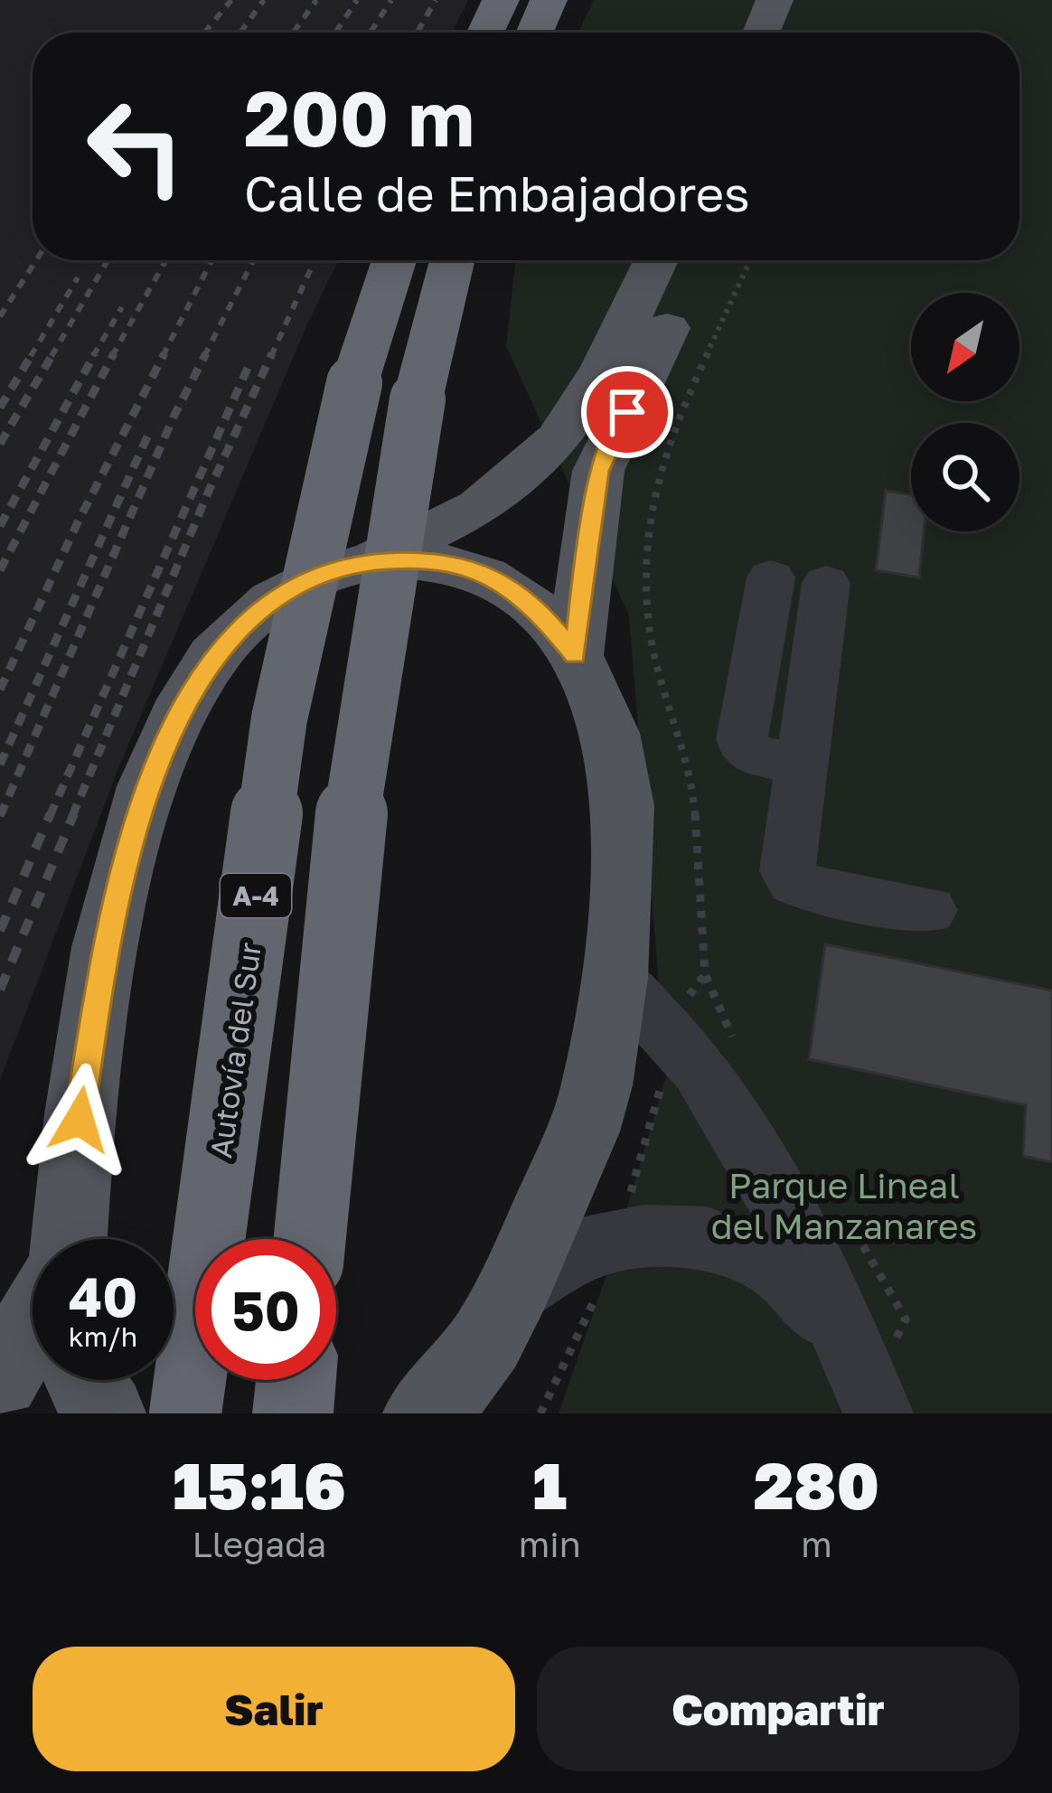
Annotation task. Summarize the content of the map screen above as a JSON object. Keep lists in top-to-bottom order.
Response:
{
  "streets": {
    "highway": ["A-4", "Autovía del Sur"]
  },
  "parks": ["Parque Lineal del Manzanares"],
  "north": "bottom left",
  "page": {
    "turn": ["200 m", "Calle de Embajadores"],
    "speed": "40 km/h",
    "limit": "50",
    "eta": [
      "15:16",
      "Llegada",
      "1",
      "min",
      "280",
      "m"
    ],
    "buttons": ["Salir", "Compartir"]
  }
}
